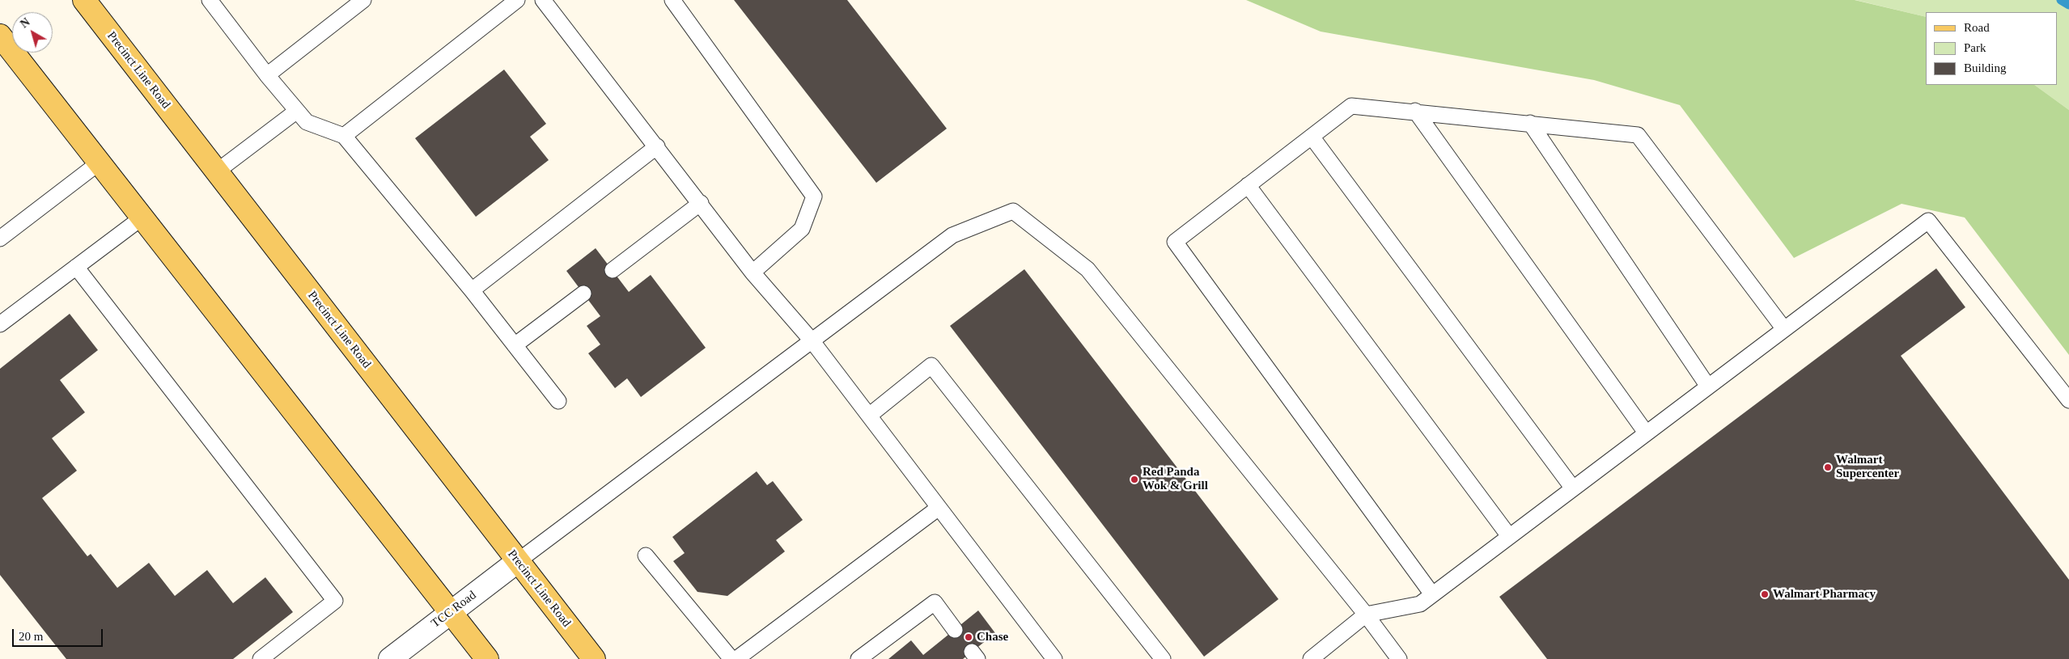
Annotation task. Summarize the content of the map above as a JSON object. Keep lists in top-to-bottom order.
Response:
{
  "streets": {
    "main road": ["Precinct Line Road"],
    "street": ["TCC Road"]
  },
  "crossings": [
    ["Precinct Line Road", "TCC Road"]
  ],
  "places": [
    "Walmart Supercenter",
    "Red Panda Wok & Grill",
    "Walmart Pharmacy",
    "Chase"
  ],
  "legend": ["Road", "Park", "Building"],
  "scale_bar": "20 m",
  "north": "top left"
}
